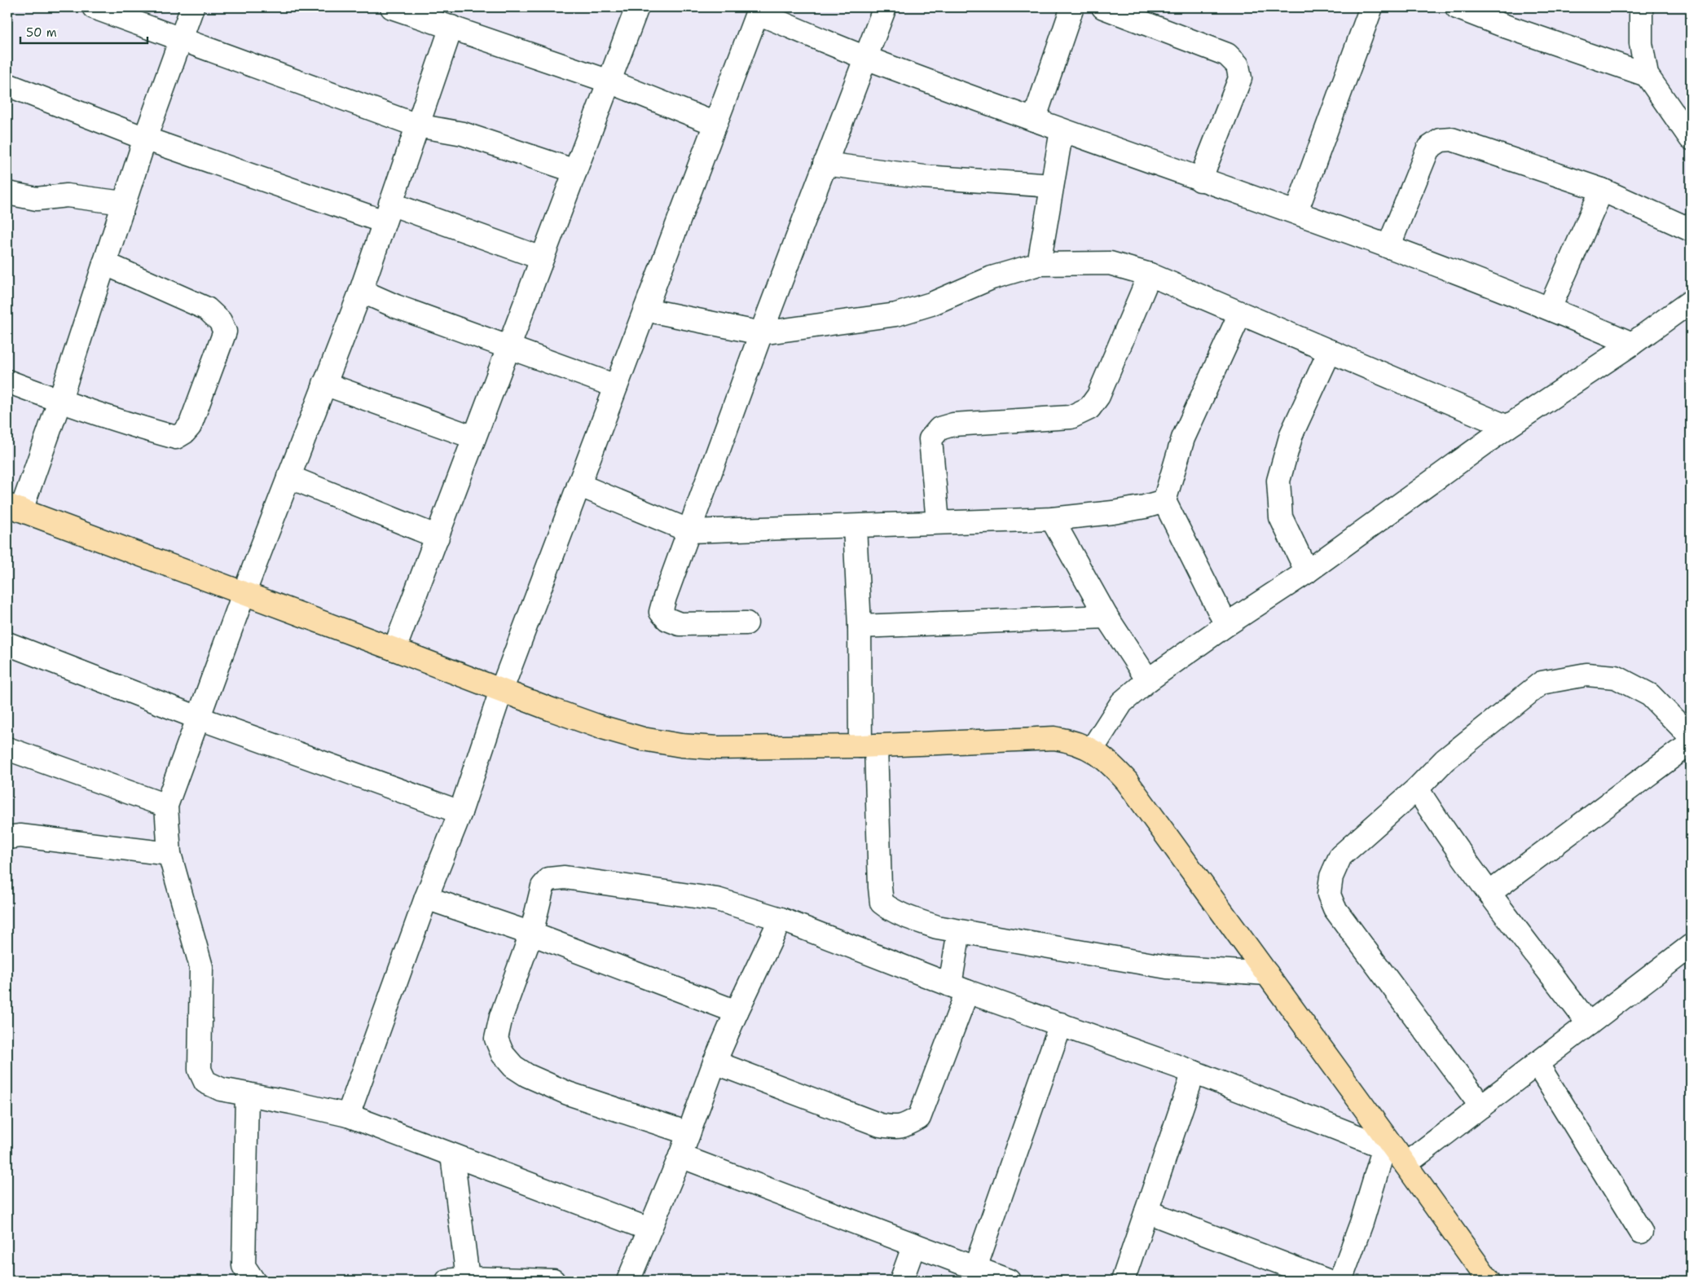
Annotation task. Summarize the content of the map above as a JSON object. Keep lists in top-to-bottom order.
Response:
{
  "scale_bar": "50 m"
}
